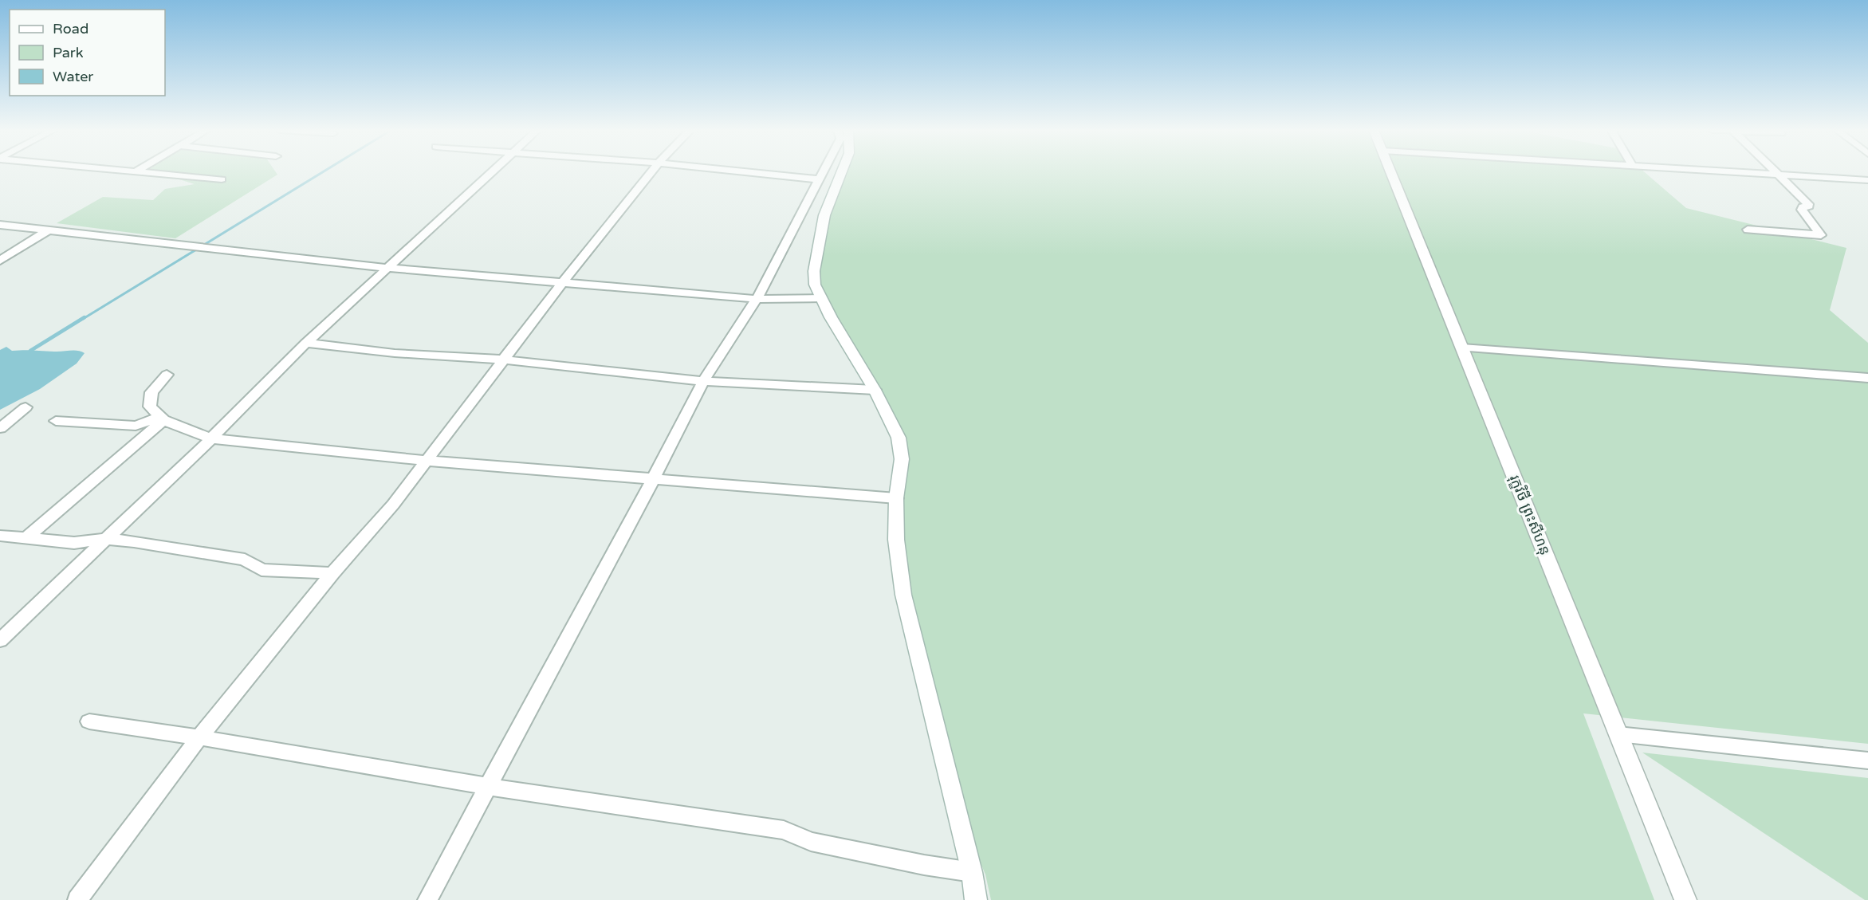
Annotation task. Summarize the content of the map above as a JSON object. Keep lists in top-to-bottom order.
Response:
{
  "streets": {
    "main road": ["រុក្ខវិថី ព្រះសីហនុ"]
  },
  "legend": ["Road", "Park", "Water"]
}
